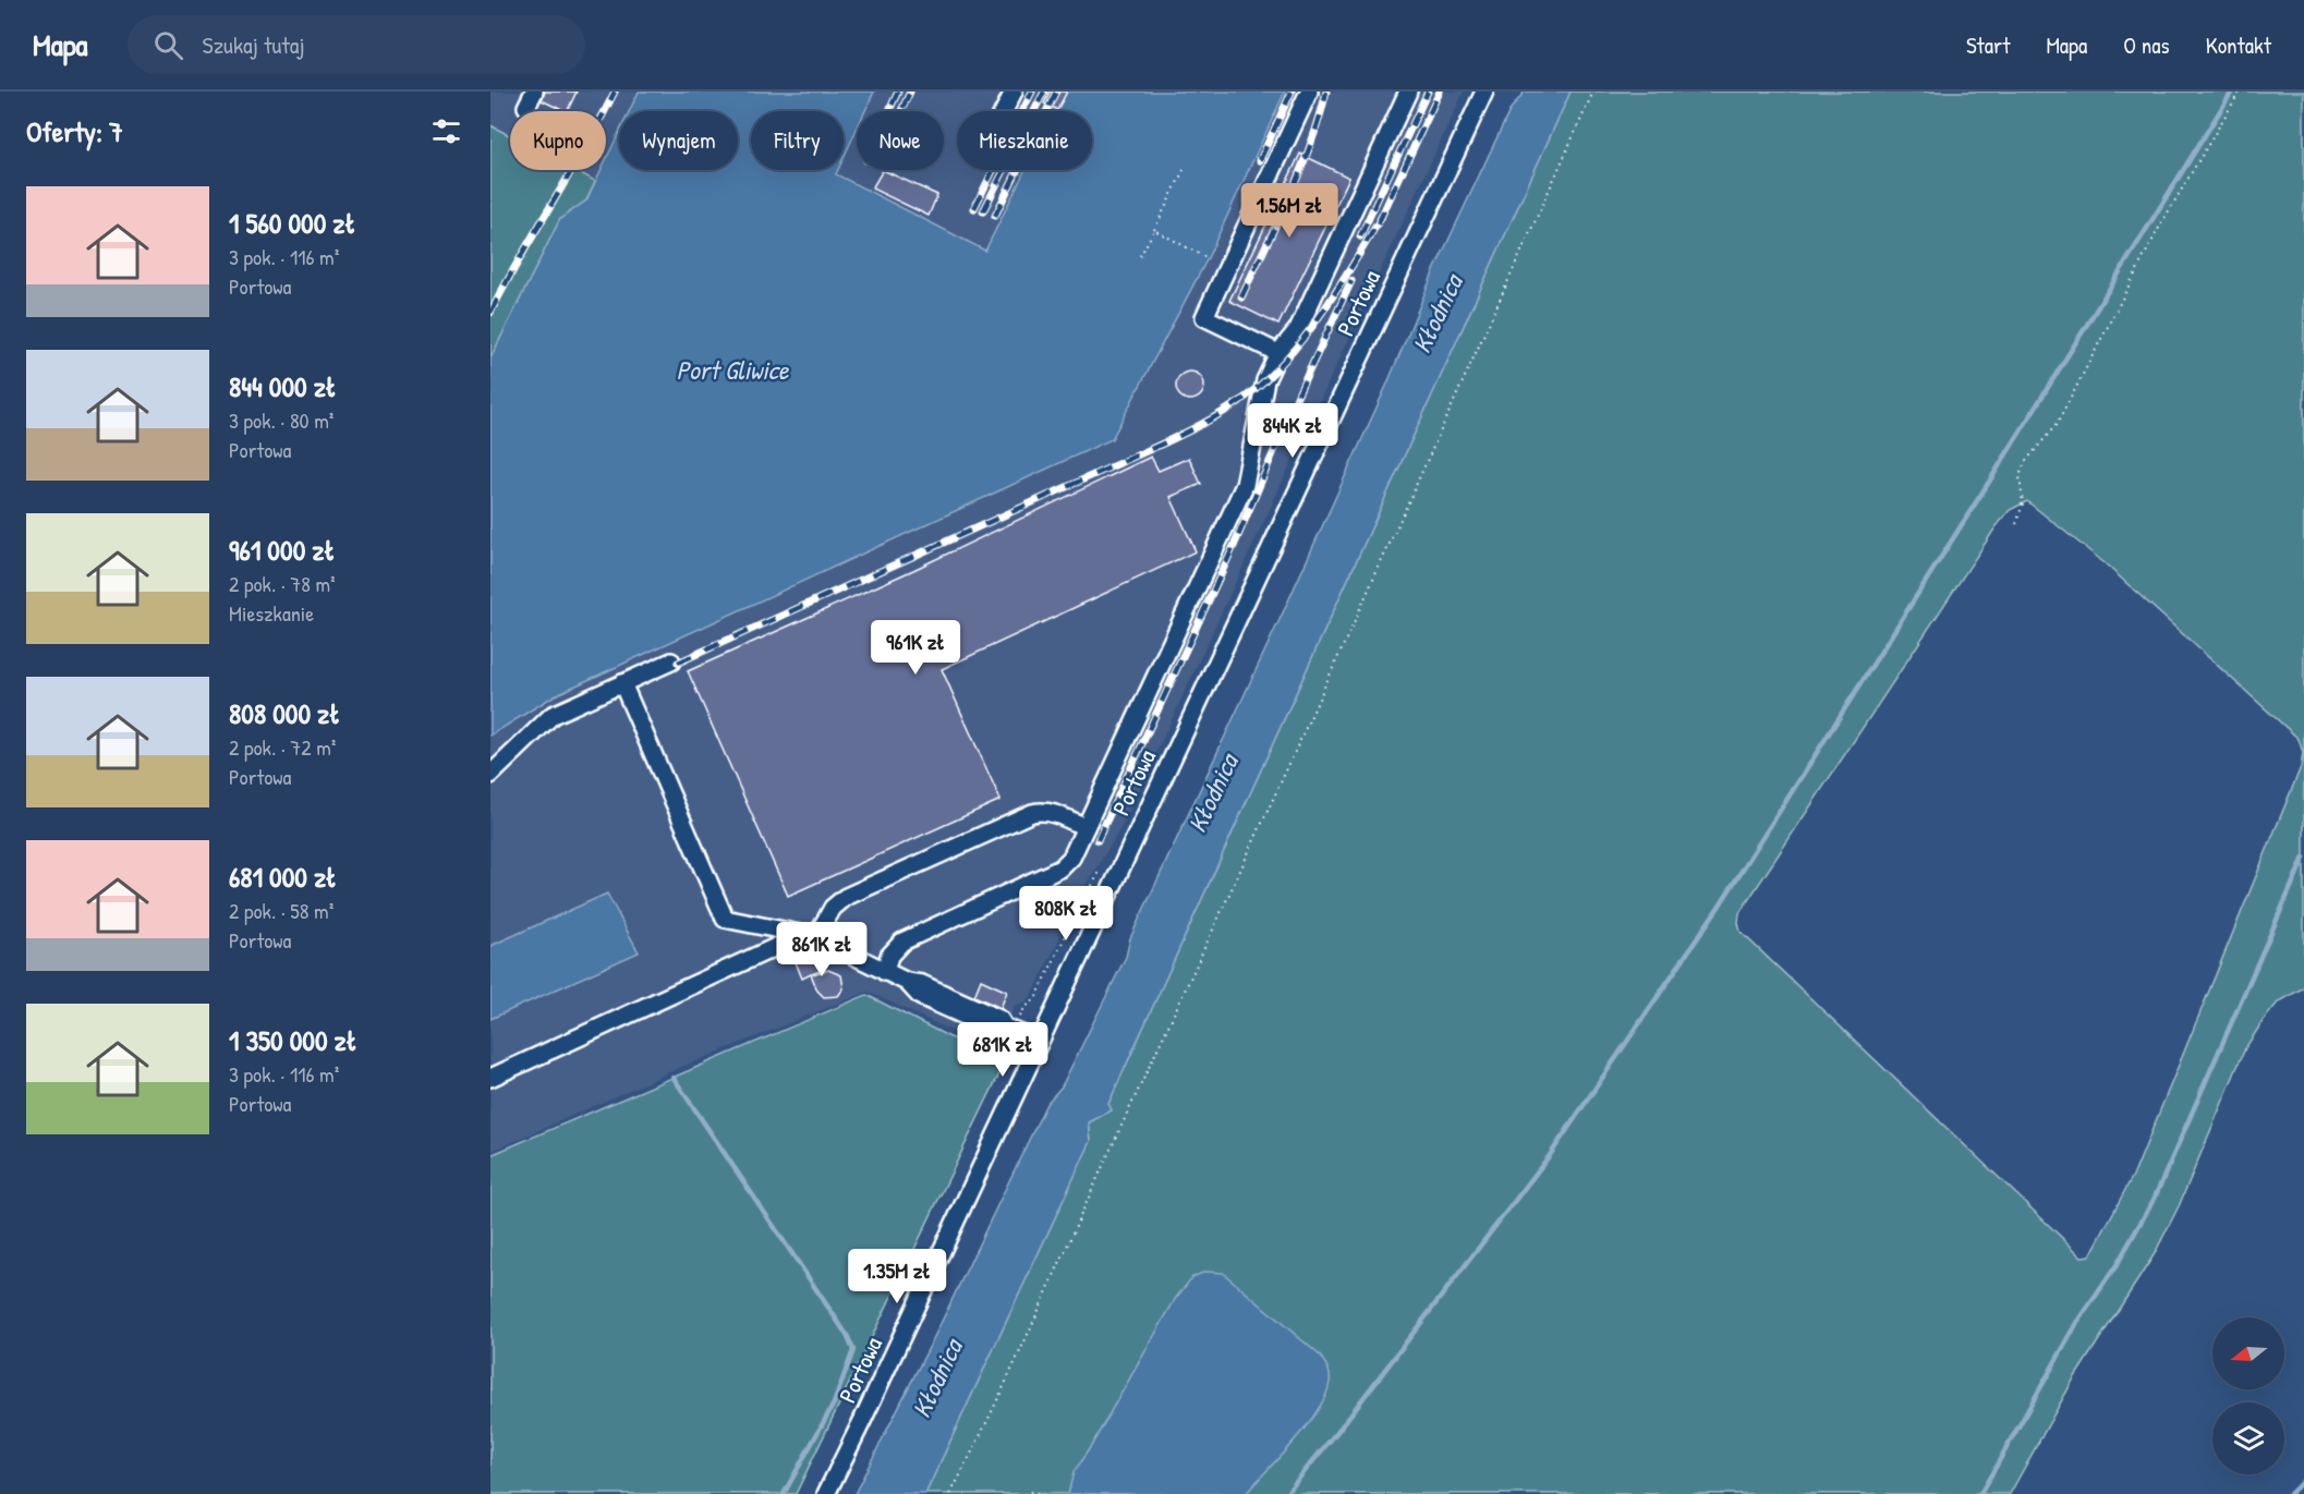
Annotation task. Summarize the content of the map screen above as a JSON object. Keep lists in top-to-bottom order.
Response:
{
  "streets": {
    "street": ["Portowa"]
  },
  "water": ["Kłodnica", "Port Gliwice"],
  "north": "left",
  "page": {
    "header": "Mapa",
    "search": "Szukaj tutaj",
    "nav": [
      "Start",
      "Mapa",
      "O nas",
      "Kontakt"
    ],
    "heading": "Oferty: 7",
    "chip": [
      "Kupno",
      "Wynajem",
      "Filtry",
      "Nowe",
      "Mieszkanie"
    ],
    "list": [
      {
        "name": "1 560 000 zł",
        "note": "3 pok. · 116 m² · Portowa"
      },
      {
        "name": "844 000 zł",
        "note": "3 pok. · 80 m² · Portowa"
      },
      {
        "name": "961 000 zł",
        "note": "2 pok. · 78 m² · Mieszkanie"
      },
      {
        "name": "808 000 zł",
        "note": "2 pok. · 72 m² · Portowa"
      },
      {
        "name": "681 000 zł",
        "note": "2 pok. · 58 m² · Portowa"
      },
      {
        "name": "1 350 000 zł",
        "note": "3 pok. · 116 m² · Portowa"
      }
    ],
    "price": [
      "1.56M zł",
      "844K zł",
      "961K zł",
      "808K zł",
      "861K zł",
      "681K zł",
      "1.35M zł"
    ]
  }
}
